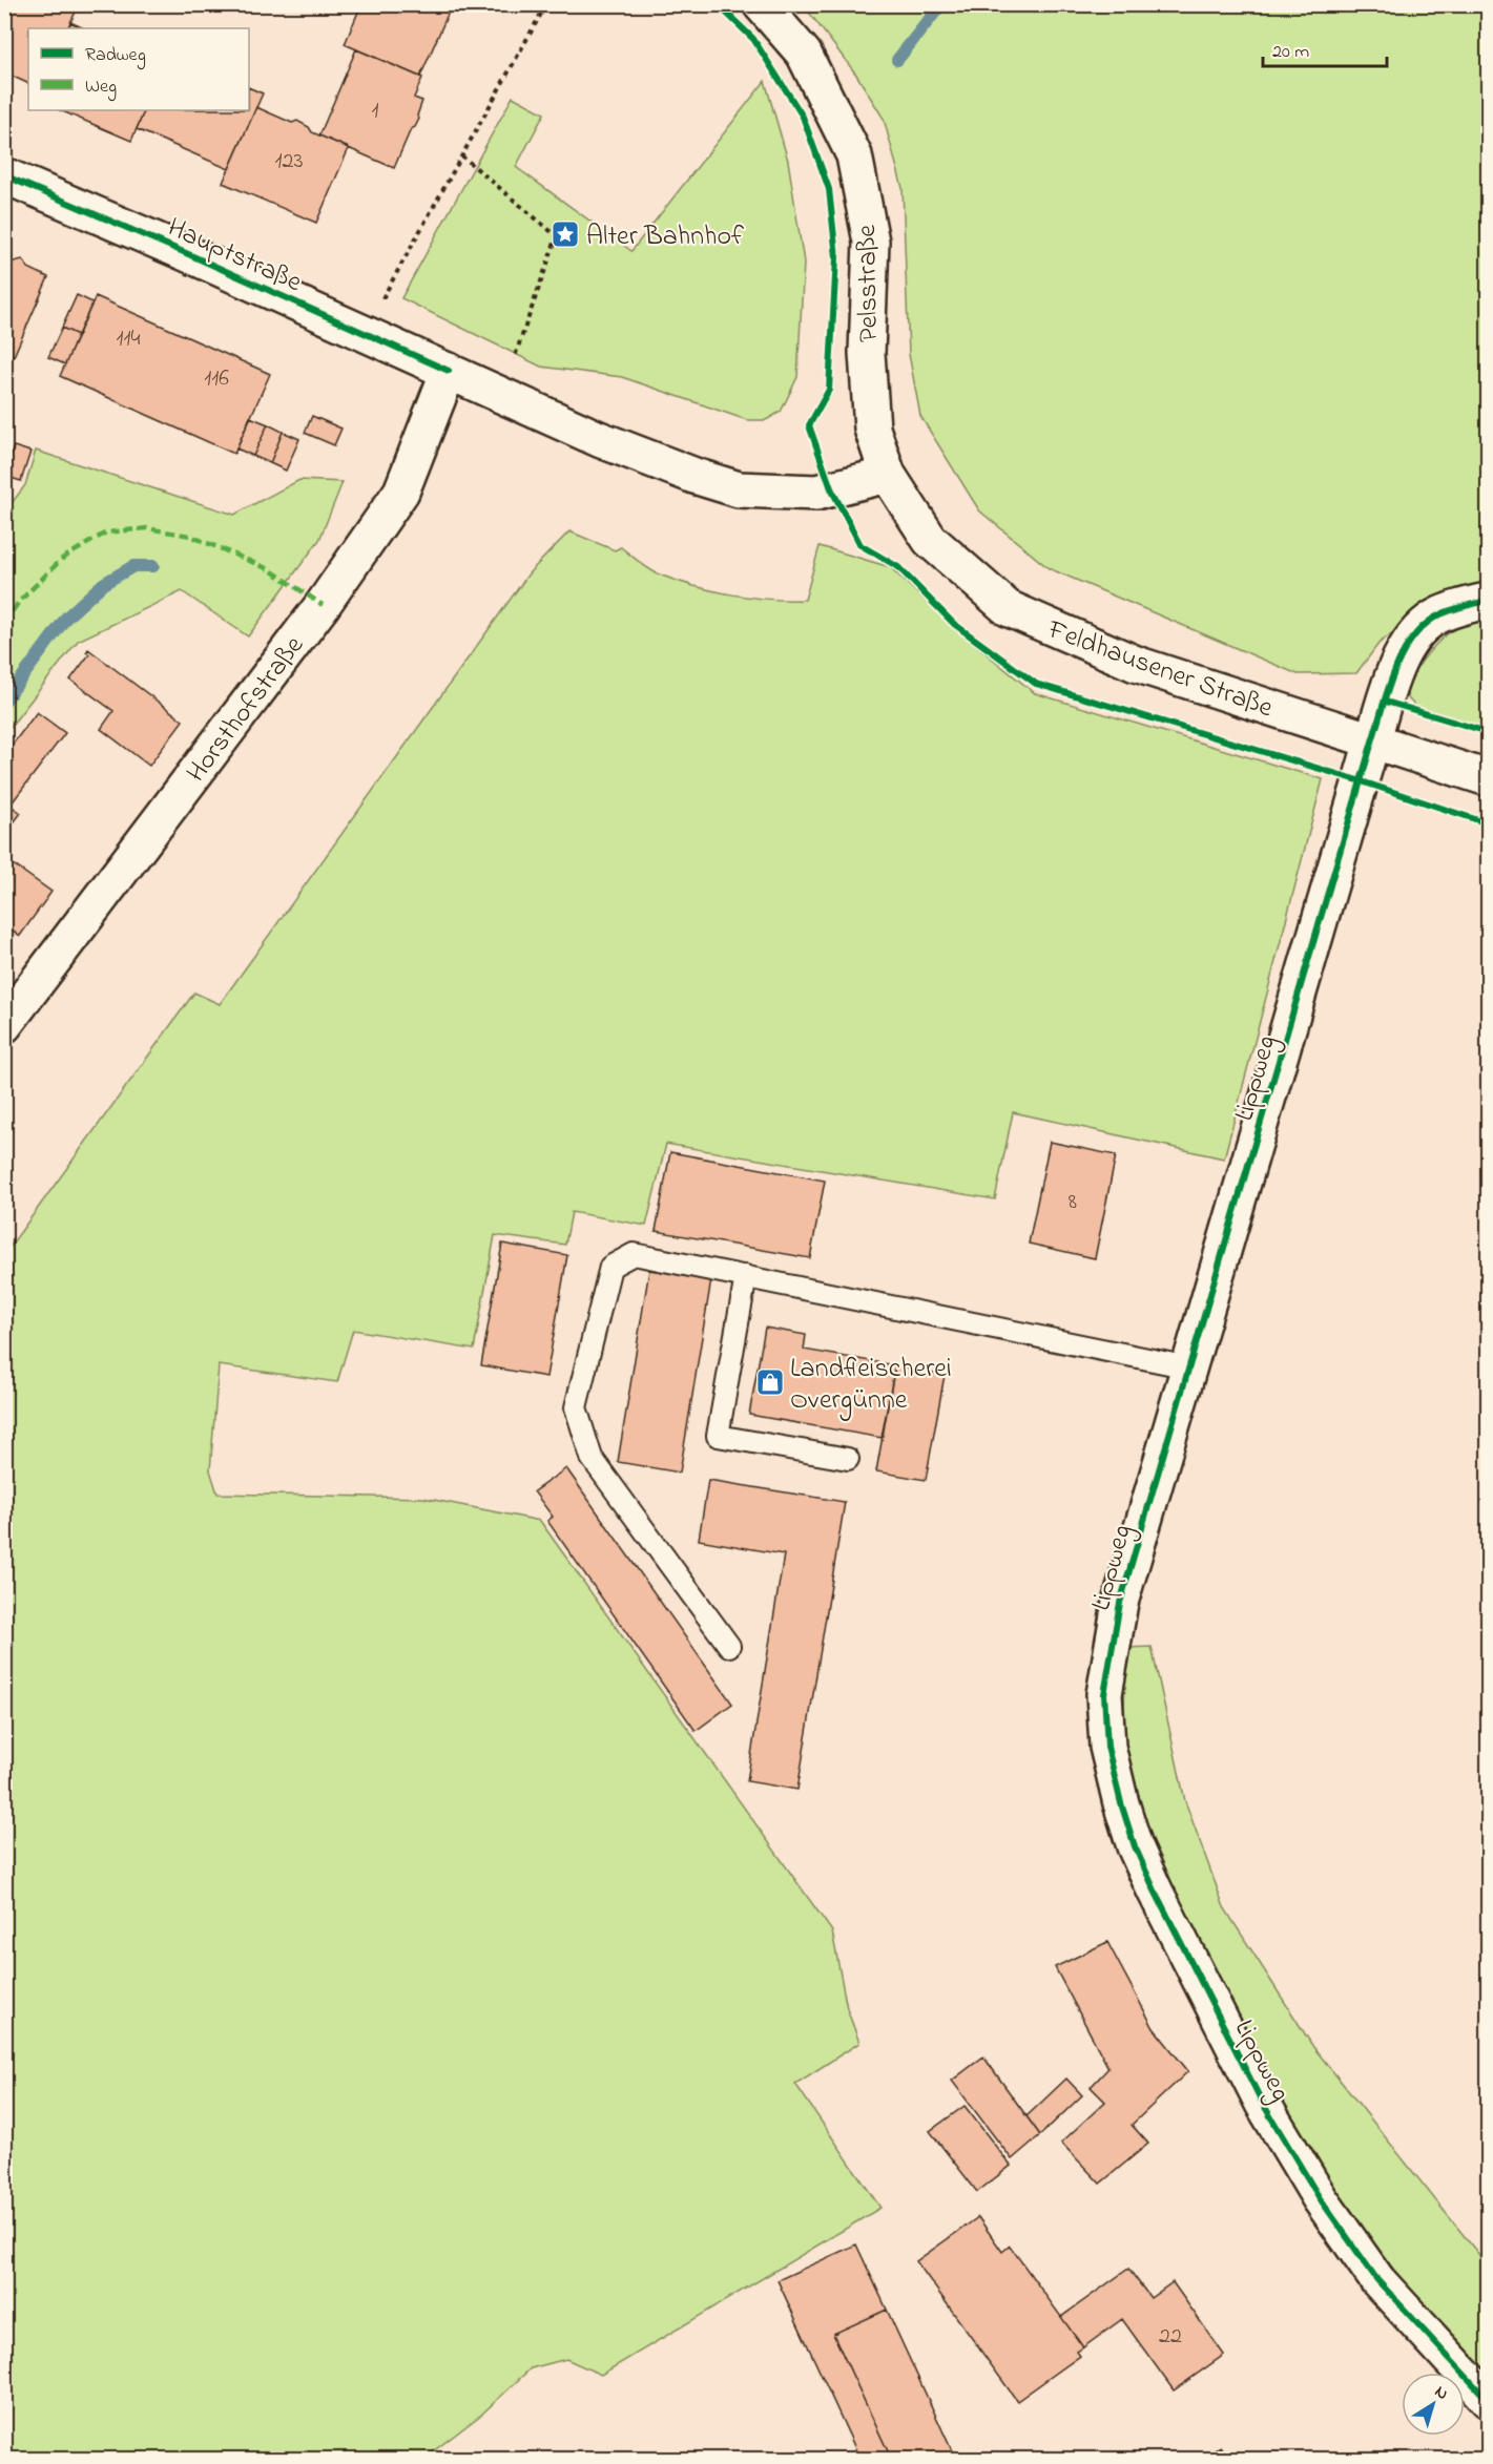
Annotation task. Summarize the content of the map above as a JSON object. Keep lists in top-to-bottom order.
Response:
{
  "streets": {
    "street": [
      "Hauptstraße",
      "Pelsstraße",
      "Feldhausener Straße",
      "Horsthofstraße",
      "Lippweg"
    ]
  },
  "crossings": [
    ["Hauptstraße", "Pelsstraße"],
    ["Hauptstraße", "Feldhausener Straße"],
    ["Hauptstraße", "Horsthofstraße"],
    ["Pelsstraße", "Feldhausener Straße"],
    ["Feldhausener Straße", "Lippweg"]
  ],
  "places": {
    "place": ["Alter Bahnhof"],
    "shop": ["Landfleischerei Overgünne"]
  },
  "house_numbers": [
    "1",
    "123",
    "114",
    "116",
    "8",
    "22"
  ],
  "legend": ["Radweg", "Weg"],
  "scale_bar": "20 m",
  "north": "top right"
}
